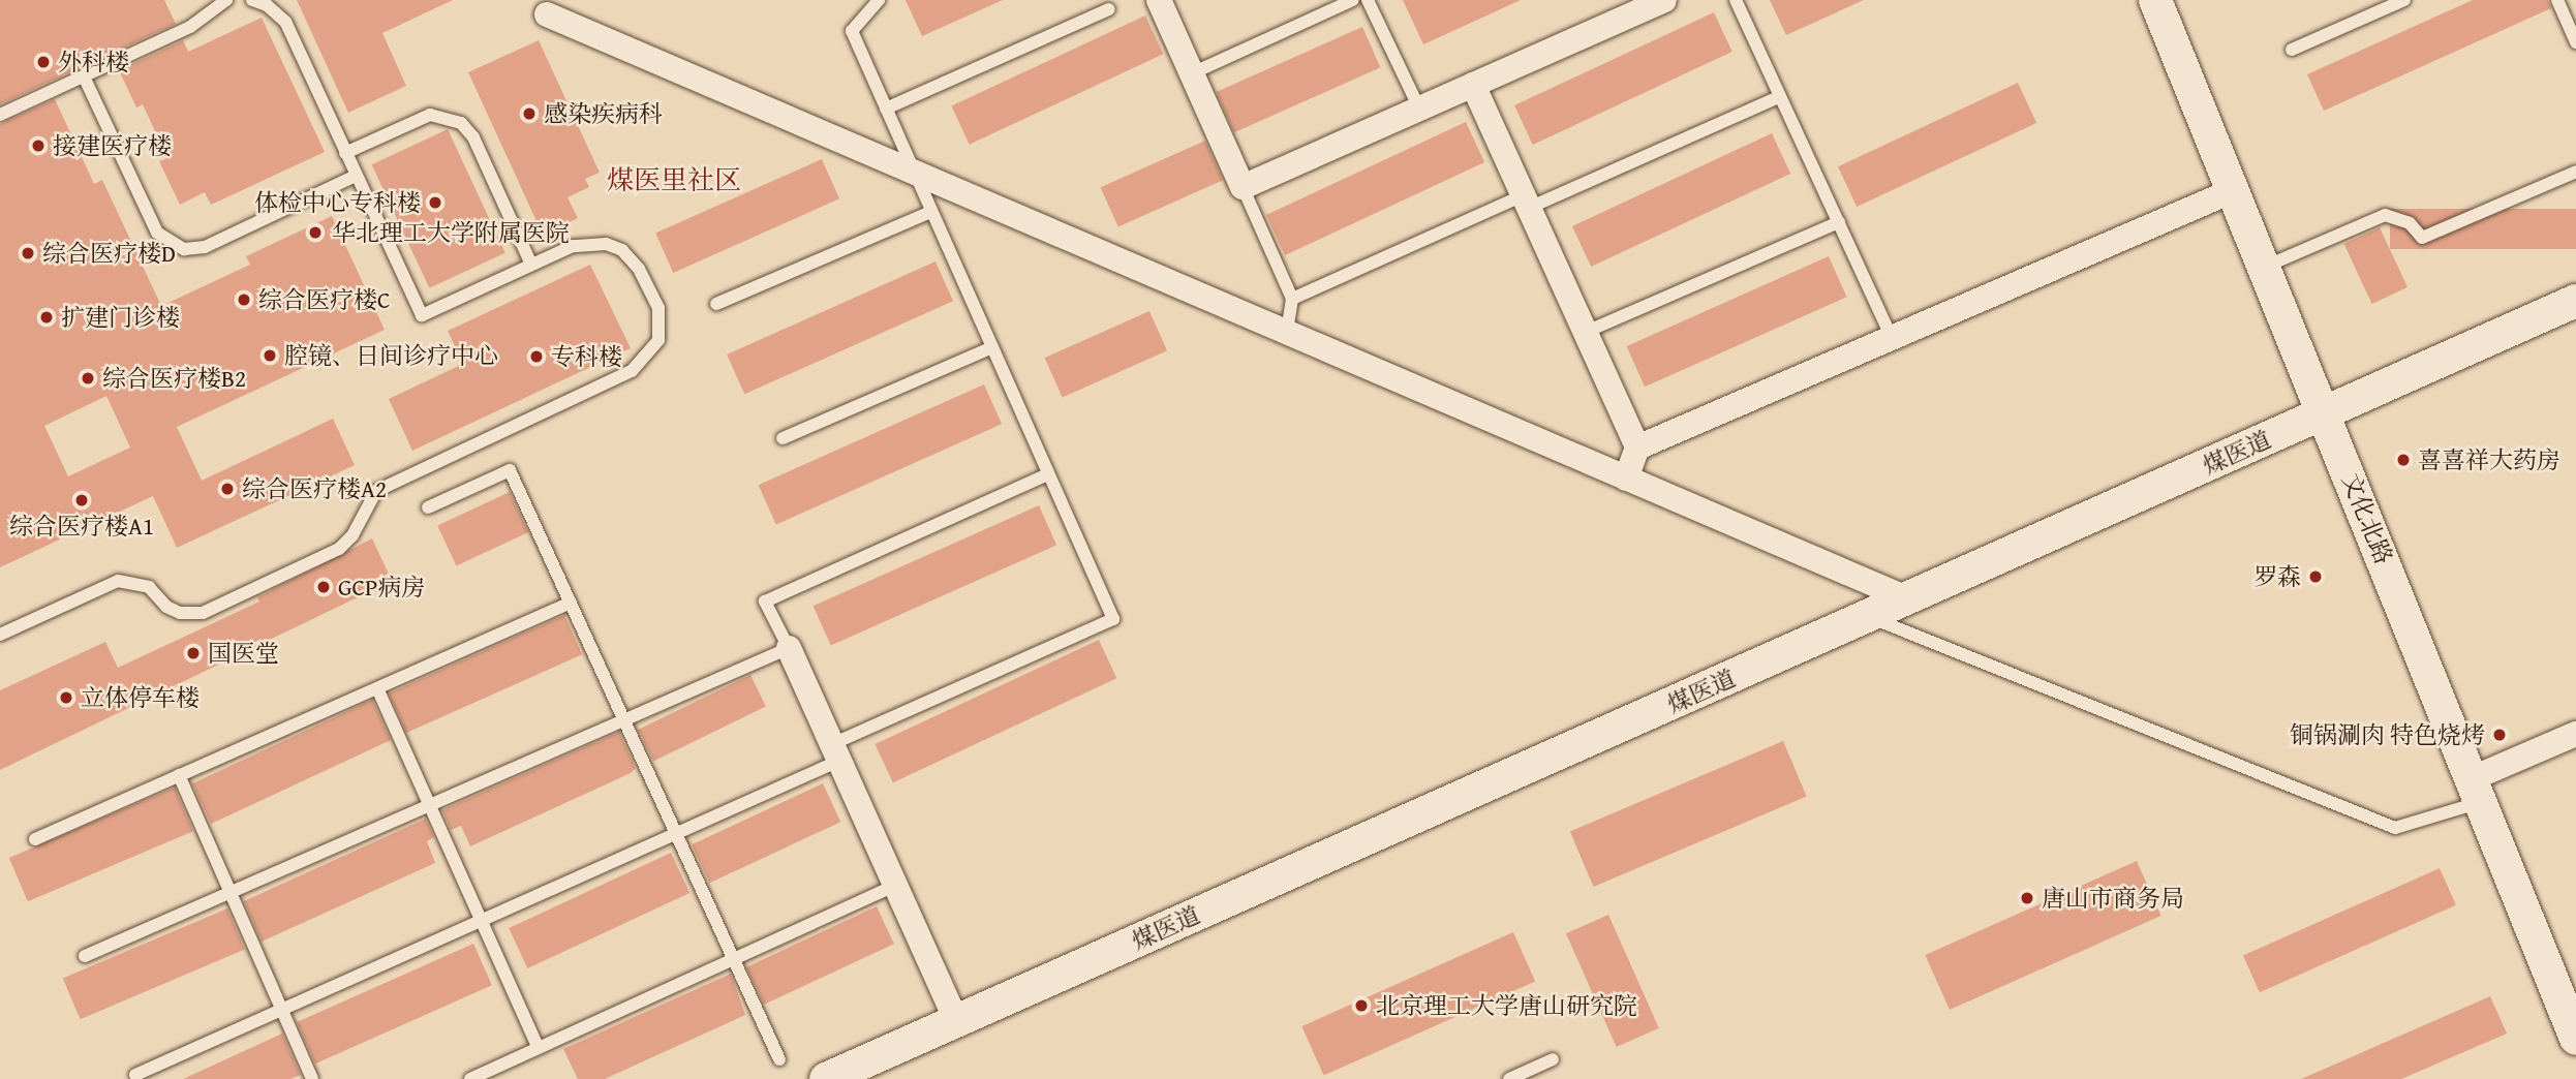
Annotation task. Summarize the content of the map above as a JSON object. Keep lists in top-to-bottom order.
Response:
{
  "streets": {
    "street": ["煤医道", "文化北路"]
  },
  "crossings": [
    ["煤医道", "文化北路"]
  ],
  "districts": ["煤医里社区"],
  "places": [
    "外科楼",
    "感染疾病科",
    "接建医疗楼",
    "体检中心专科楼",
    "华北理工大学附属医院",
    "综合医疗楼D",
    "综合医疗楼C",
    "扩建门诊楼",
    "腔镜、日间诊疗中心",
    "专科楼",
    "综合医疗楼B2",
    "喜喜祥大药房",
    "综合医疗楼A2",
    "综合医疗楼A1",
    "罗森",
    "GCP病房",
    "国医堂",
    "立体停车楼",
    "铜锅涮肉 特色烧烤",
    "唐山市商务局",
    "北京理工大学唐山研究院"
  ]
}
